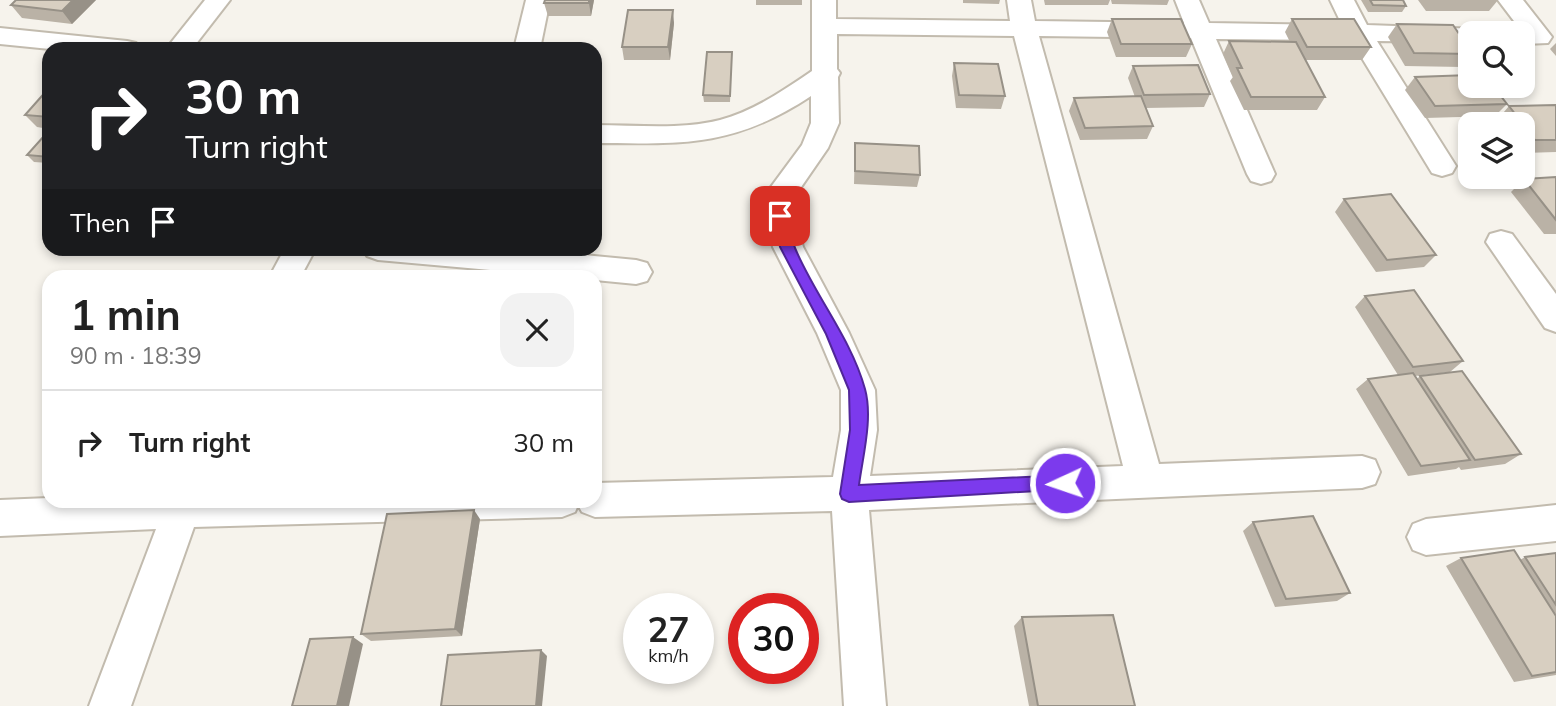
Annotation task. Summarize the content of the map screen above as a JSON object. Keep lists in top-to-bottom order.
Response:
{
  "page": {
    "turn": ["30 m", "Turn right"],
    "then": "Then",
    "heading": ["1 min", "90 m · 18:39"],
    "list": [
      {
        "name": "Turn right",
        "value": "30 m"
      }
    ],
    "speed": "27 km/h",
    "limit": "30"
  }
}
